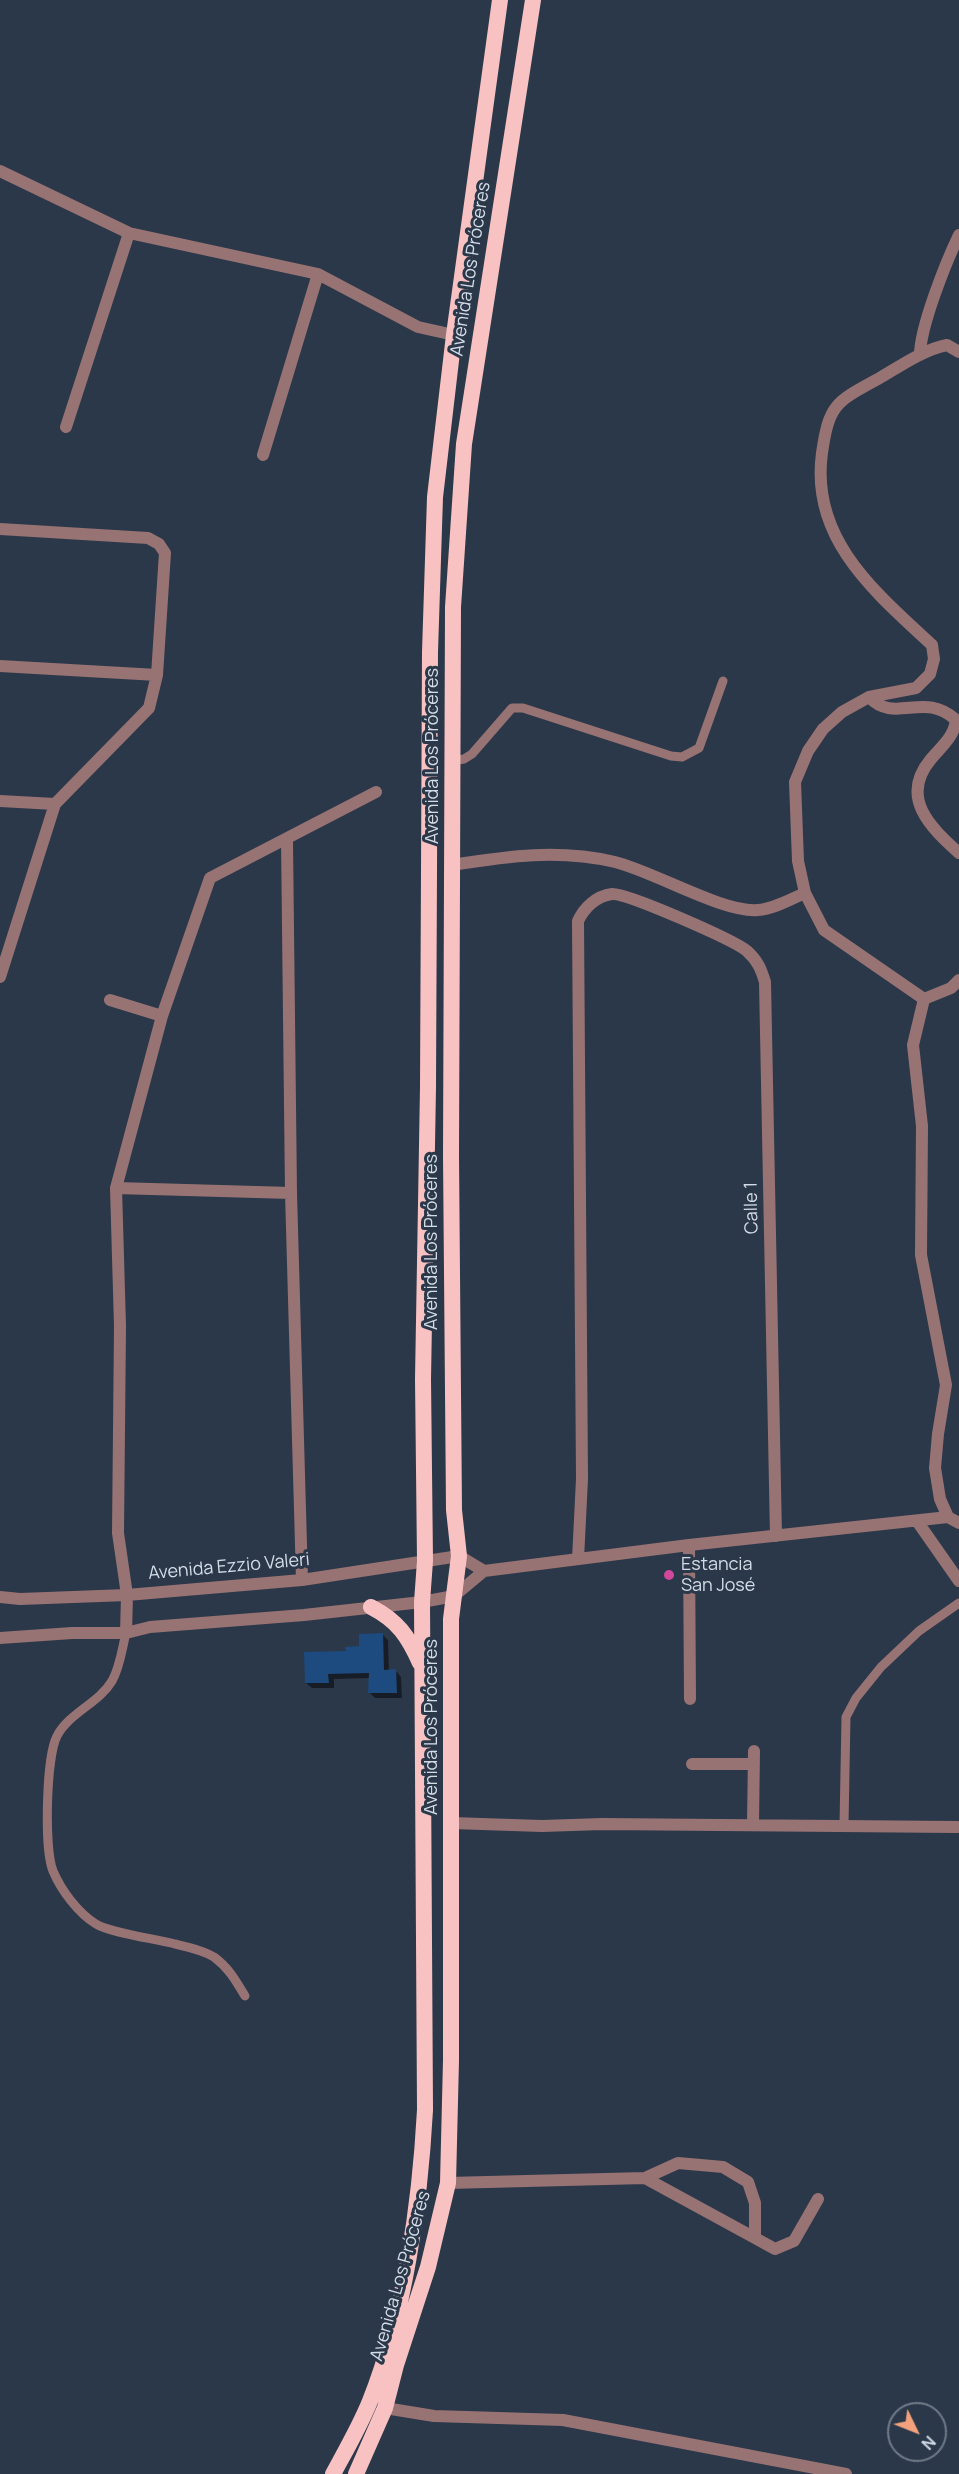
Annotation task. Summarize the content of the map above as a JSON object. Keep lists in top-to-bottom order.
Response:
{
  "streets": {
    "highway": ["Avenida Los Próceres"],
    "street": ["Calle 1", "Avenida Ezzio Valeri"]
  },
  "crossings": [
    ["Avenida Los Próceres", "Avenida Ezzio Valeri"]
  ],
  "places": ["Estancia San José"],
  "north": "bottom right"
}
